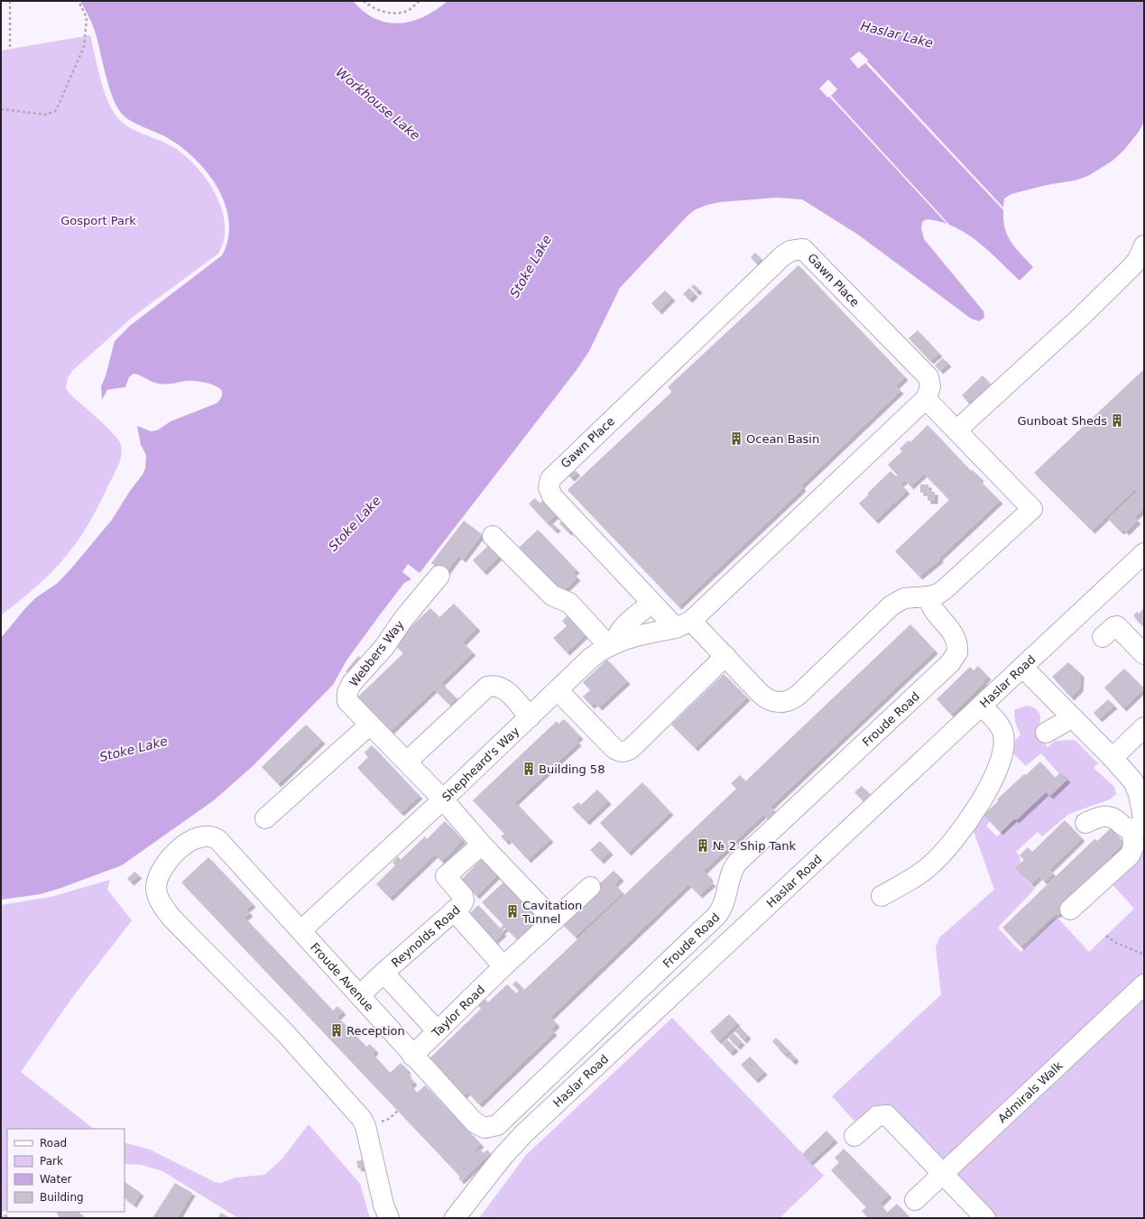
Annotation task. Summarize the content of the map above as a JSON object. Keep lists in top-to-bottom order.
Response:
{
  "streets": {
    "street": [
      "Gawn Place",
      "Webbers Way",
      "Haslar Road",
      "Froude Road",
      "Shepheard's Way",
      "Reynolds Road",
      "Froude Avenue",
      "Taylor Road",
      "Admirals Walk"
    ]
  },
  "crossings": [
    ["Gawn Place", "Shepheard's Way"],
    ["Webbers Way", "Shepheard's Way"],
    ["Webbers Way", "Reynolds Road"],
    ["Webbers Way", "Taylor Road"],
    ["Froude Road", "Froude Avenue"],
    ["Froude Road", "Taylor Road"],
    ["Shepheard's Way", "Froude Avenue"],
    ["Reynolds Road", "Froude Avenue"],
    ["Froude Avenue", "Taylor Road"]
  ],
  "water": ["Haslar Lake", "Workhouse Lake", "Stoke Lake"],
  "parks": ["Gosport Park"],
  "places": {
    "building": [
      "Gunboat Sheds",
      "Ocean Basin",
      "Building 58",
      "№ 2 Ship Tank",
      "Cavitation Tunnel",
      "Reception"
    ]
  },
  "legend": [
    "Road",
    "Park",
    "Water",
    "Building"
  ]
}
